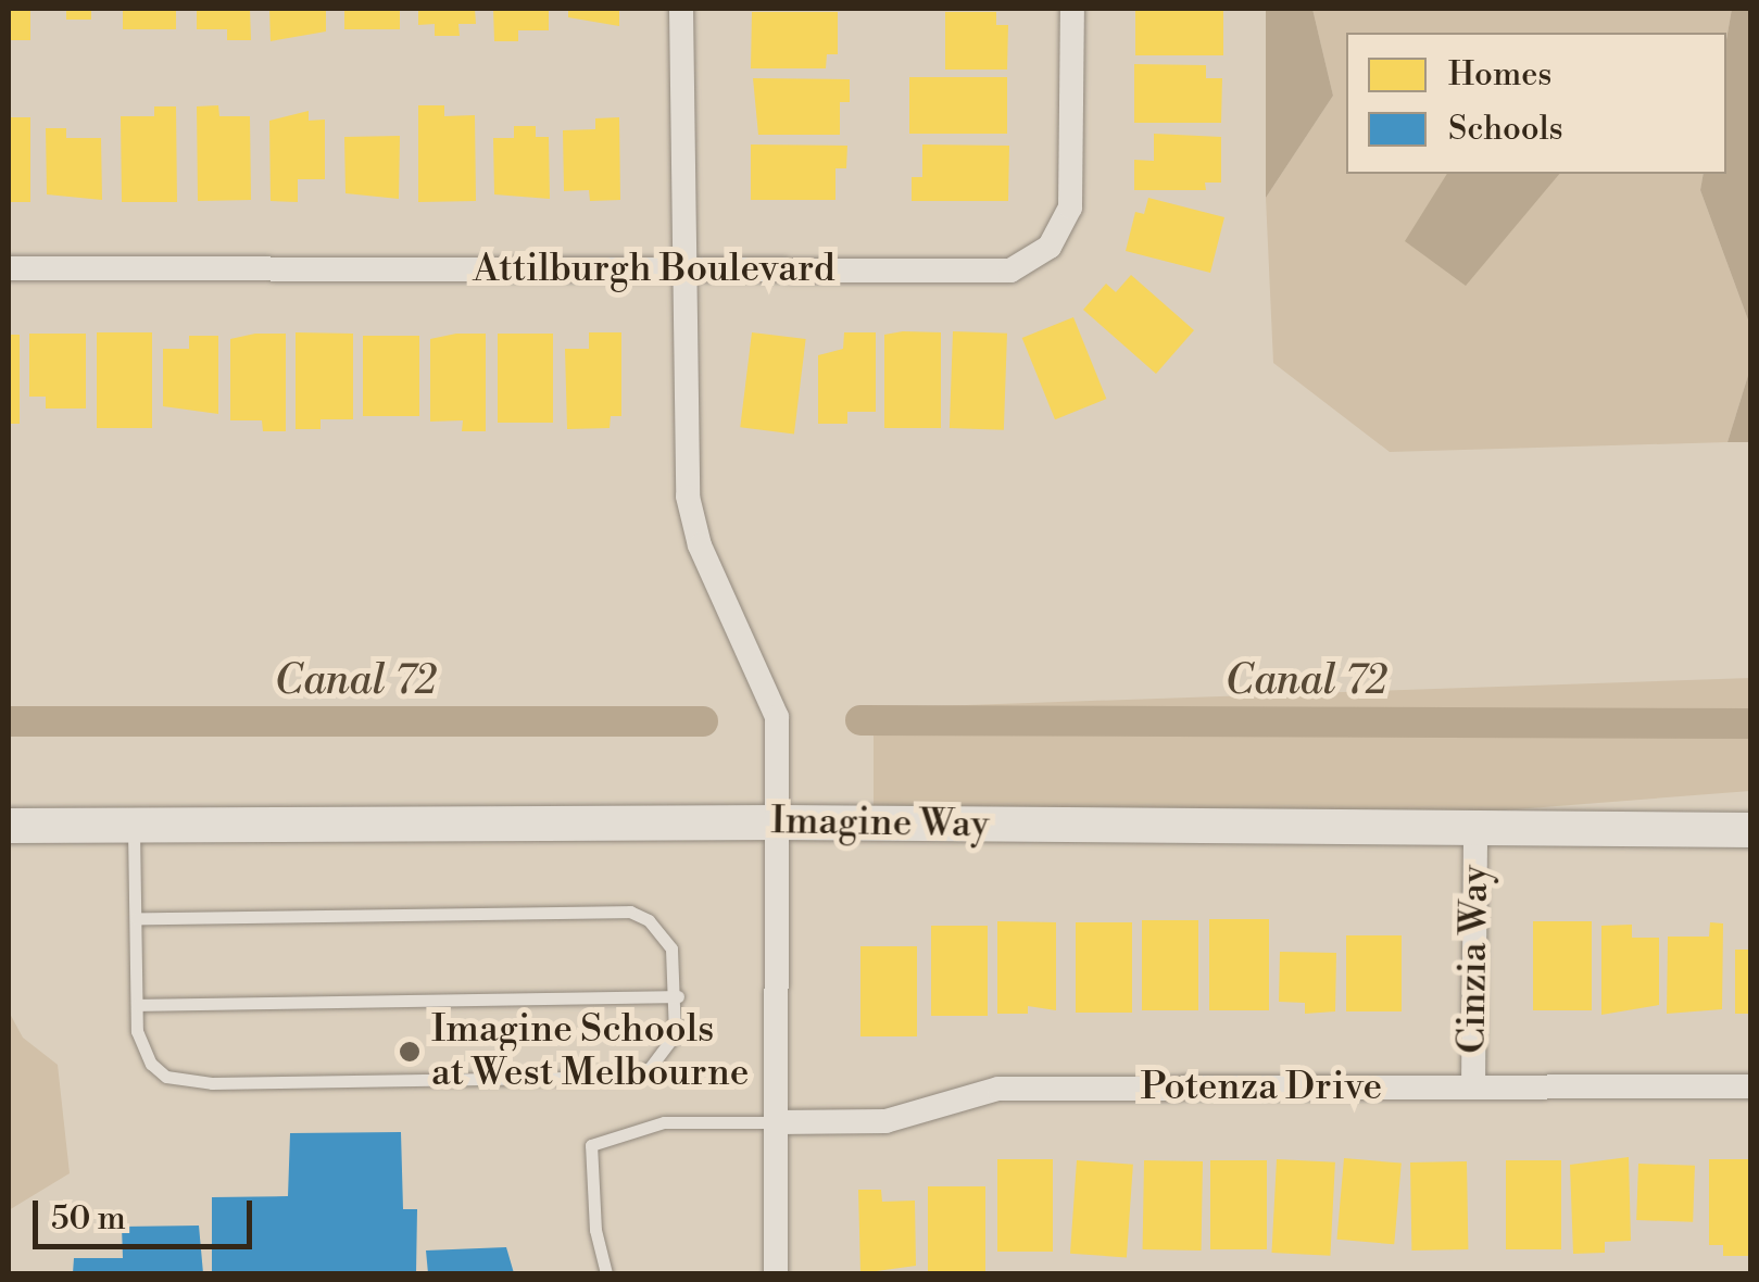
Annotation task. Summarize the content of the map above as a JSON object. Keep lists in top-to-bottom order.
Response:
{
  "streets": {
    "street": [
      "Attilburgh Boulevard",
      "Imagine Way",
      "Cinzia Way",
      "Potenza Drive"
    ]
  },
  "crossings": [
    ["Imagine Way", "Cinzia Way"],
    ["Cinzia Way", "Potenza Drive"]
  ],
  "water": ["Canal 72"],
  "places": ["Imagine Schools at West Melbourne"],
  "legend": ["Homes", "Schools"],
  "scale_bar": "50 m"
}
